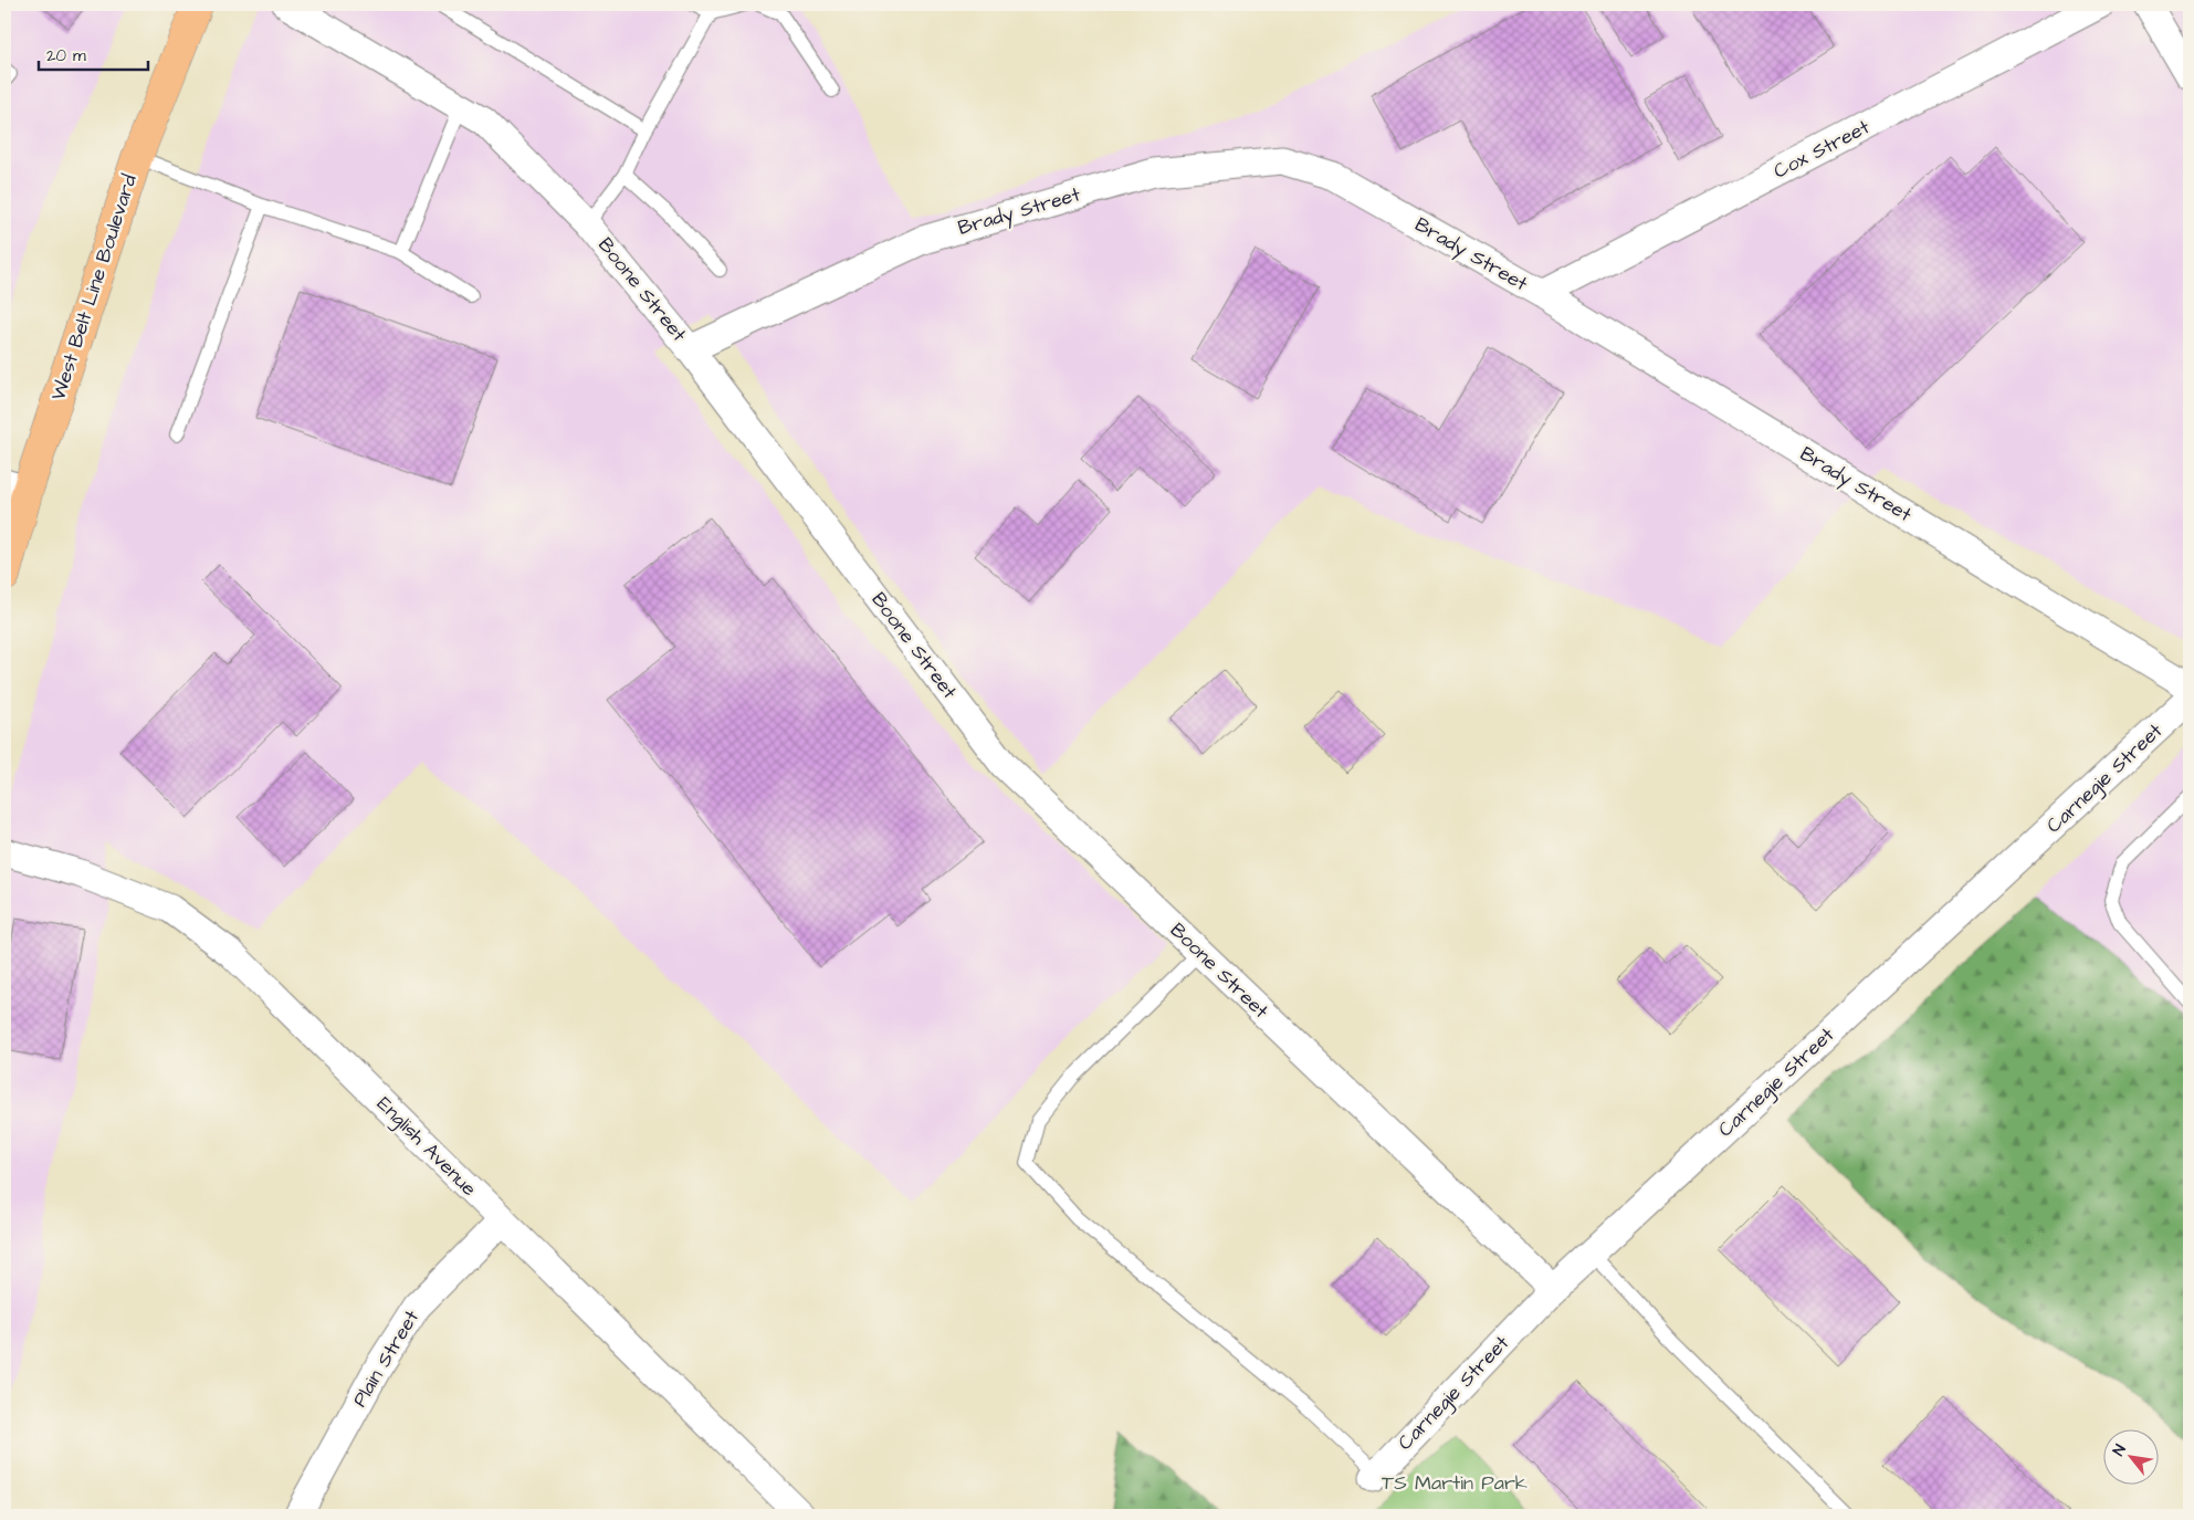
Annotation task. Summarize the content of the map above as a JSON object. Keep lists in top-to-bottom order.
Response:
{
  "streets": {
    "main road": ["West Belt Line Boulevard"],
    "street": [
      "Cox Street",
      "Brady Street",
      "Boone Street",
      "Carnegie Street",
      "English Avenue",
      "Plain Street"
    ]
  },
  "crossings": [
    ["Cox Street", "Brady Street"],
    ["Brady Street", "Boone Street"],
    ["Boone Street", "Carnegie Street"],
    ["English Avenue", "Plain Street"]
  ],
  "parks": ["TS Martin Park"],
  "scale_bar": "20 m",
  "north": "top left"
}
